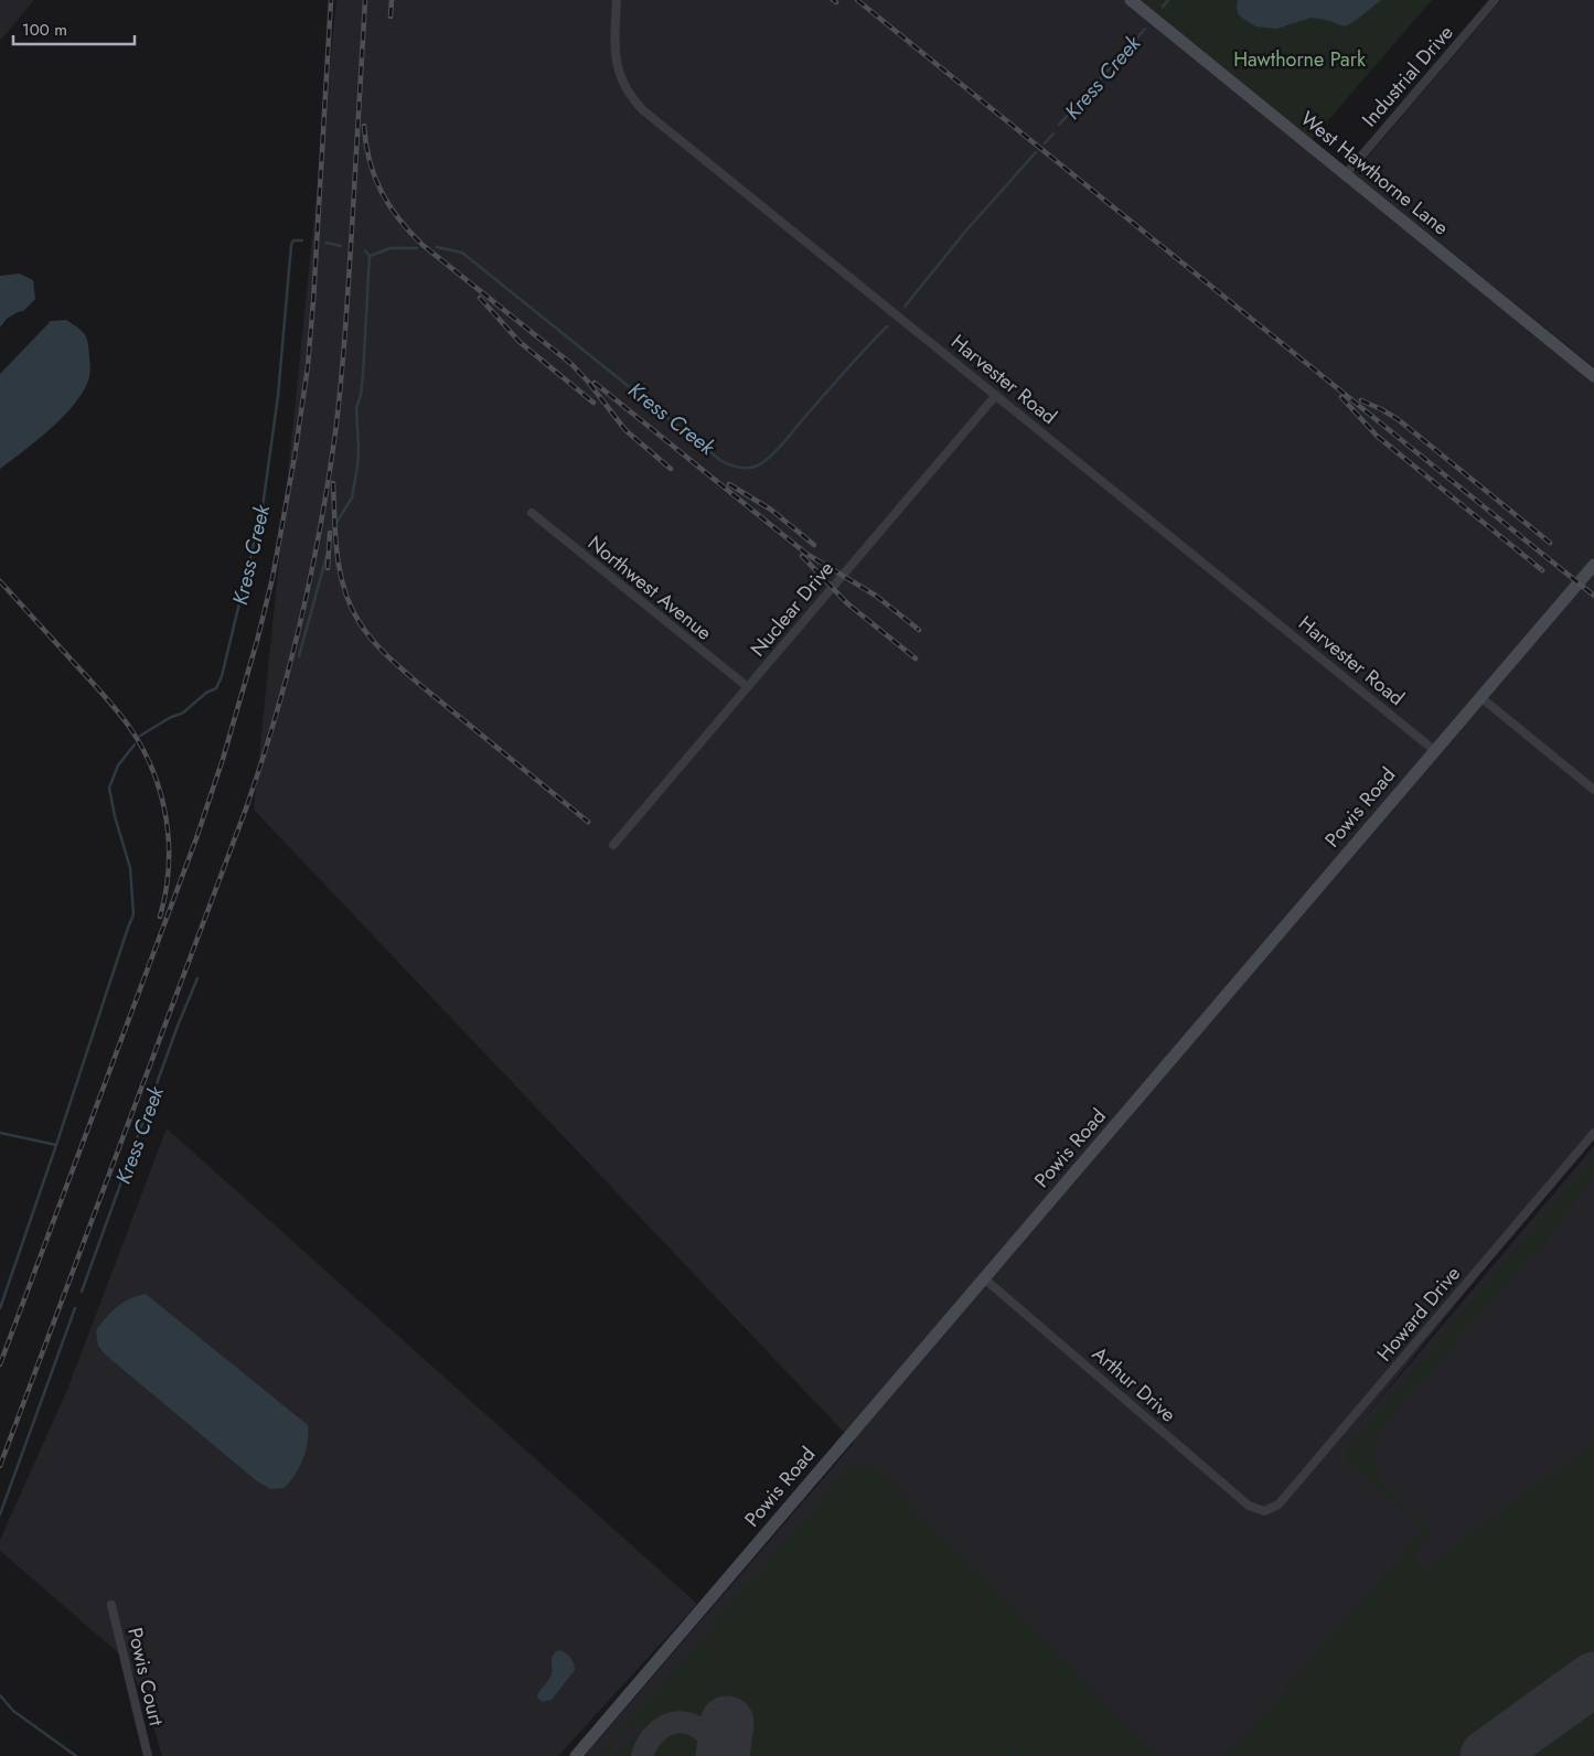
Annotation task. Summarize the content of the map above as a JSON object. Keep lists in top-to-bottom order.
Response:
{
  "streets": {
    "street": [
      "Industrial Drive",
      "West Hawthorne Lane",
      "Harvester Road",
      "Northwest Avenue",
      "Nuclear Drive",
      "Powis Road",
      "Howard Drive",
      "Arthur Drive",
      "Powis Court"
    ]
  },
  "crossings": [
    ["Industrial Drive", "West Hawthorne Lane"],
    ["Harvester Road", "Nuclear Drive"],
    ["Harvester Road", "Powis Road"],
    ["Northwest Avenue", "Nuclear Drive"],
    ["Powis Road", "Arthur Drive"],
    ["Howard Drive", "Arthur Drive"]
  ],
  "water": ["Kress Creek"],
  "parks": ["Hawthorne Park"],
  "scale_bar": "100 m"
}
